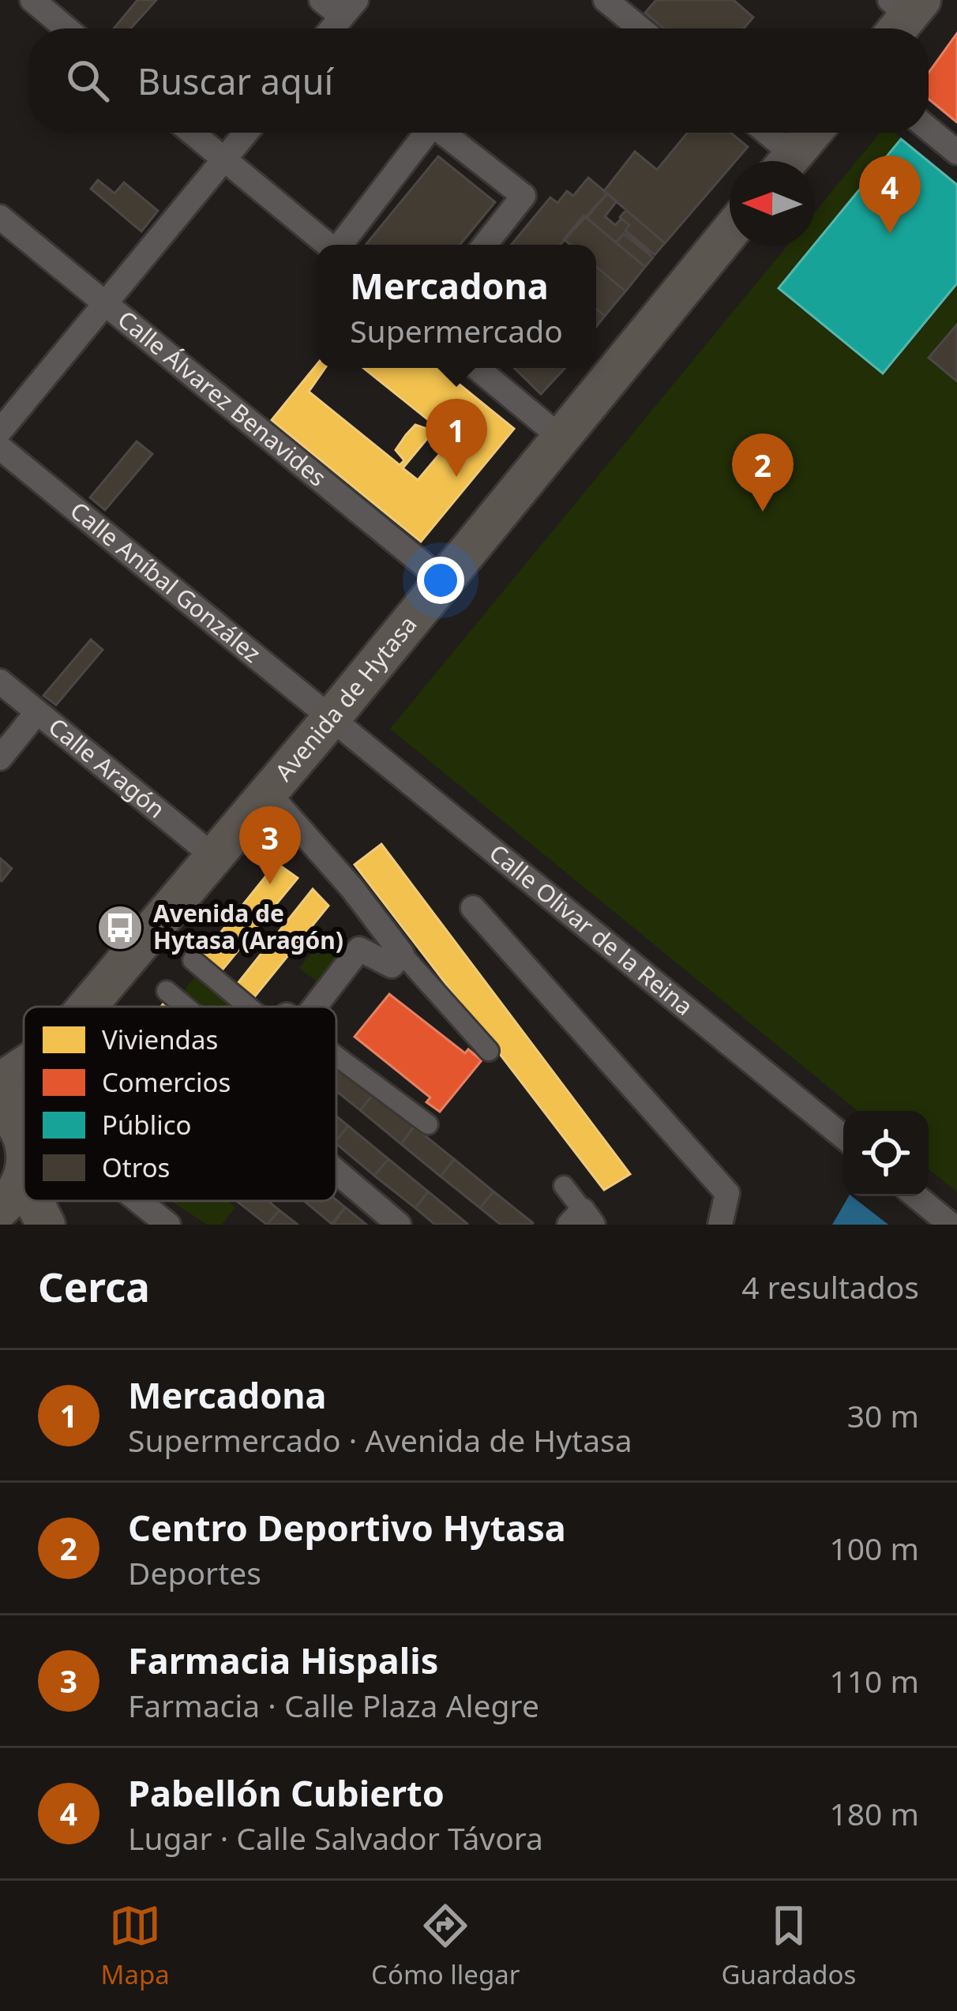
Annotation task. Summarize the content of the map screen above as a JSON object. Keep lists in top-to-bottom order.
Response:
{
  "streets": {
    "main road": ["Avenida de Hytasa"],
    "street": [
      "Calle Álvarez Benavides",
      "Calle Aníbal González",
      "Calle Aragón",
      "Calle Olivar de la Reina"
    ]
  },
  "crossings": [
    ["Calle Álvarez Benavides", "Avenida de Hytasa"],
    ["Calle Aníbal González", "Avenida de Hytasa"],
    ["Calle Aníbal González", "Calle Olivar de la Reina"],
    ["Avenida de Hytasa", "Calle Aragón"],
    ["Avenida de Hytasa", "Calle Olivar de la Reina"]
  ],
  "places": {
    "bus stop": ["Avenida de Hytasa (Aragón)"]
  },
  "legend": [
    "Viviendas",
    "Comercios",
    "Público",
    "Otros"
  ],
  "north": "left",
  "page": {
    "search": "Buscar aquí",
    "pins": [
      "4",
      "1",
      "2",
      "3"
    ],
    "popup": ["Mercadona", "Supermercado"],
    "heading": ["Cerca", "4 resultados"],
    "list": [
      {
        "mark": "1",
        "name": "Mercadona",
        "note": "Supermercado · Avenida de Hytasa",
        "value": "30 m"
      },
      {
        "mark": "2",
        "name": "Centro Deportivo Hytasa",
        "note": "Deportes",
        "value": "100 m"
      },
      {
        "mark": "3",
        "name": "Farmacia Hispalis",
        "note": "Farmacia · Calle Plaza Alegre",
        "value": "110 m"
      },
      {
        "mark": "4",
        "name": "Pabellón Cubierto",
        "note": "Lugar · Calle Salvador Távora",
        "value": "180 m"
      }
    ],
    "nav": ["Mapa", "Cómo llegar", "Guardados"]
  }
}
